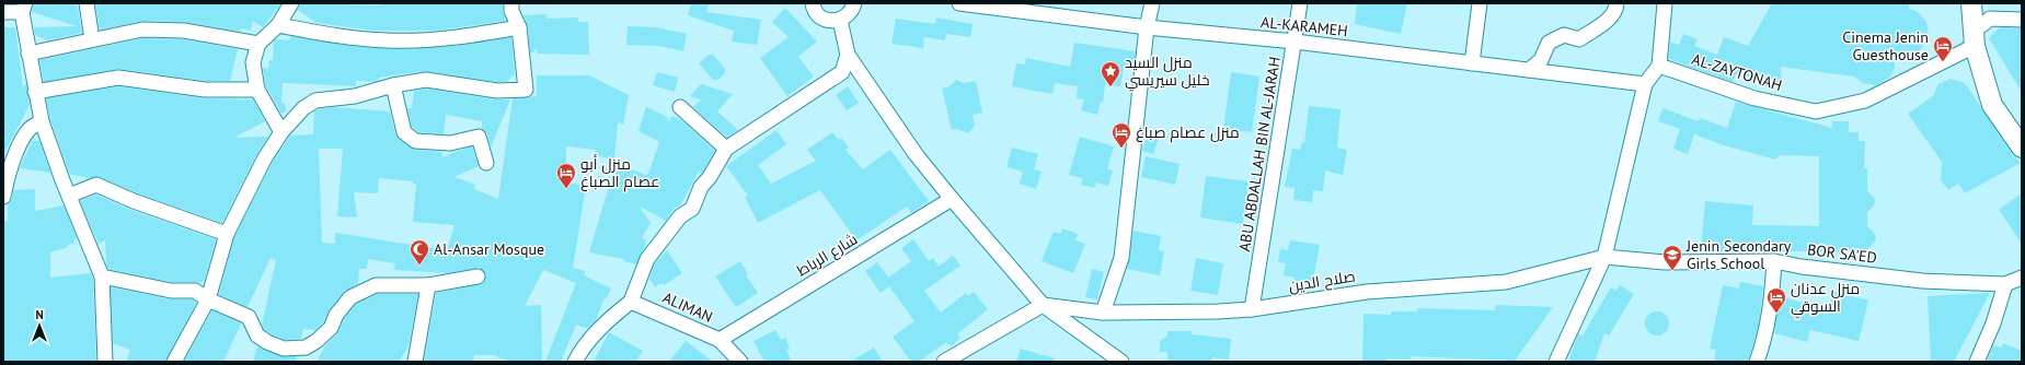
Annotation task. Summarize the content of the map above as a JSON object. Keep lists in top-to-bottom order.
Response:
{
  "streets": {
    "street": [
      "AL-KARAMEH",
      "AL-ZAYTONAH",
      "ABU ABDALLAH BIN AL-JARAH",
      "BOR SA'ED",
      "شارع الرباط",
      "صلاح الدين",
      "ALIMAN"
    ]
  },
  "crossings": [
    ["AL-KARAMEH", "ABU ABDALLAH BIN AL-JARAH"],
    ["ABU ABDALLAH BIN AL-JARAH", "صلاح الدين"],
    ["BOR SA'ED", "صلاح الدين"],
    ["شارع الرباط", "ALIMAN"]
  ],
  "places": {
    "hotel": [
      "Cinema Jenin Guesthouse",
      "منزل عصام صباغ",
      "منزل أبو عصام الصباغ",
      "منزل عدنان السوقي"
    ],
    "place": ["منزل السيد خليل سيريسي"],
    "mosque": ["Al-Ansar Mosque"],
    "school or university": ["Jenin Secondary Girls School"]
  },
  "north": "top"
}
